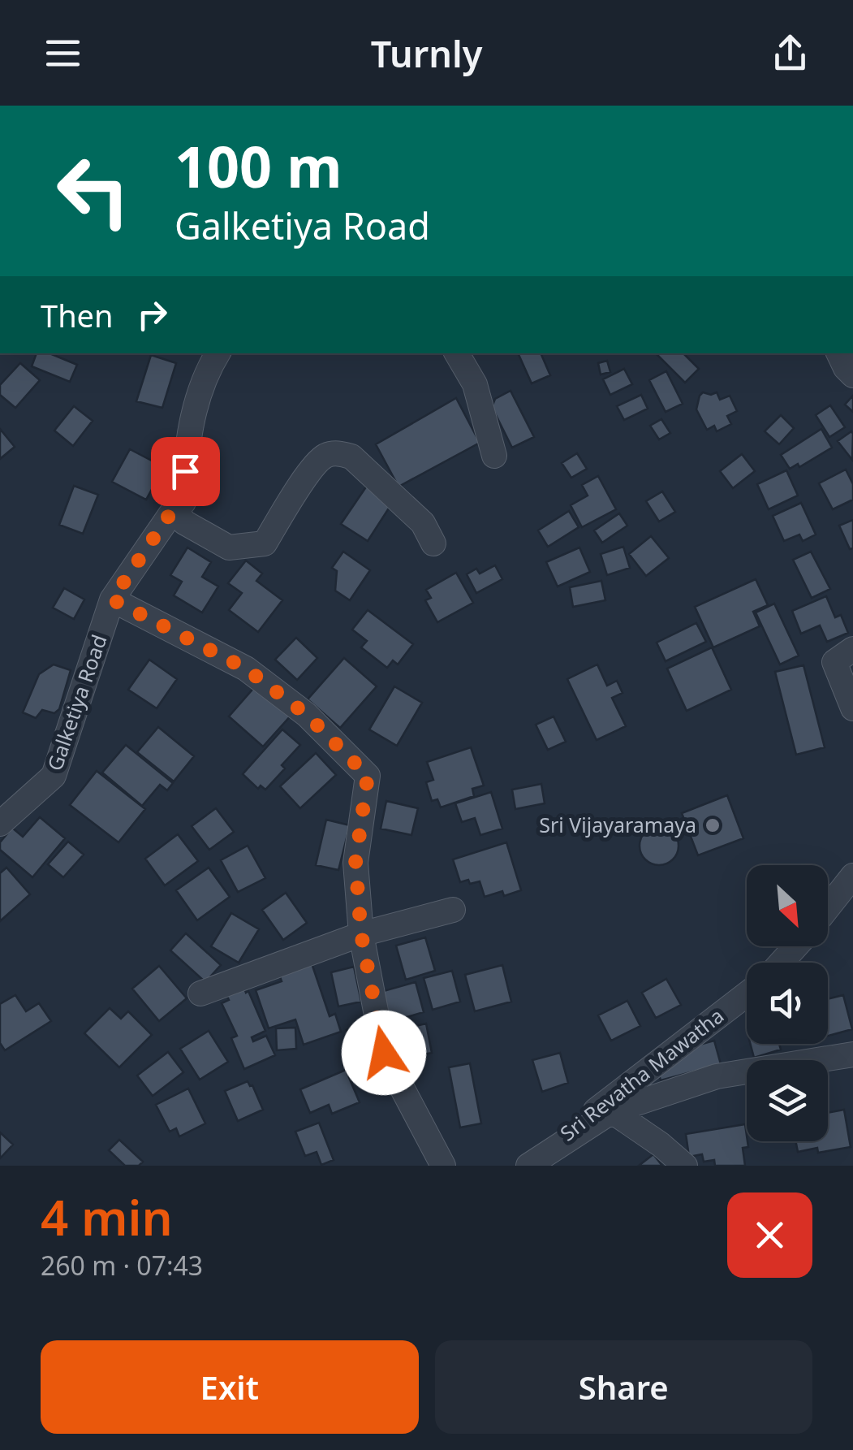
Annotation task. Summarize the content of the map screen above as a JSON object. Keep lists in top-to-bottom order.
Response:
{
  "streets": {
    "street": ["Galketiya Road", "Sri Revatha Mawatha"]
  },
  "places": ["Sri Vijayaramaya"],
  "north": "bottom right",
  "page": {
    "header": "Turnly",
    "turn": ["100 m", "Galketiya Road"],
    "then": "Then",
    "heading": ["4 min", "260 m · 07:43"],
    "buttons": ["Exit", "Share"]
  }
}
